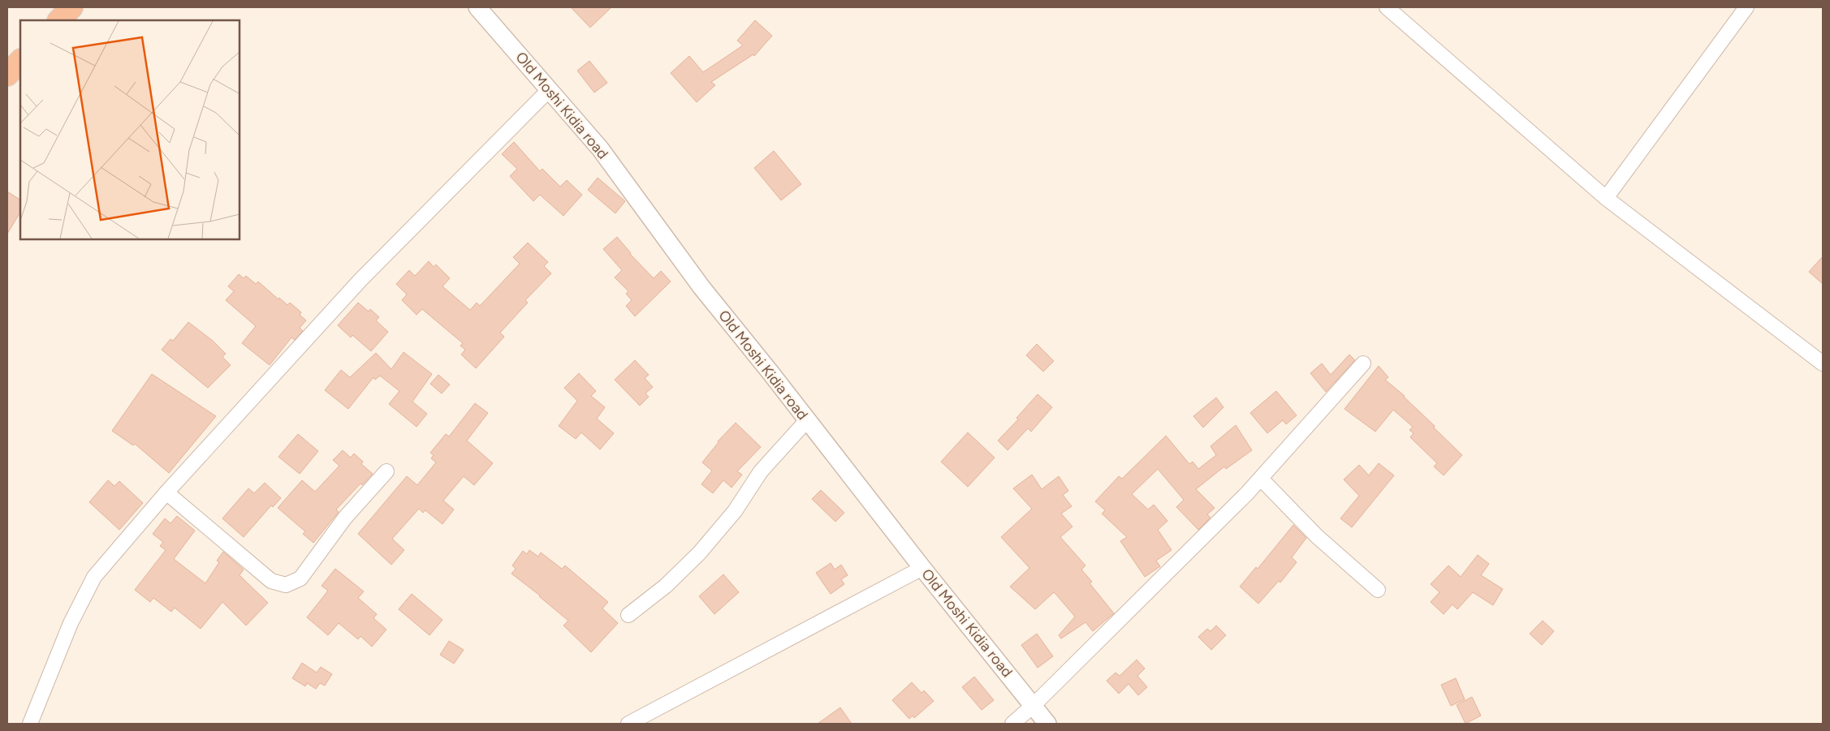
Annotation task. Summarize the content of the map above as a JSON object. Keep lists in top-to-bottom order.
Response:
{
  "streets": {
    "street": ["Old Moshi Kidia road"]
  }
}
